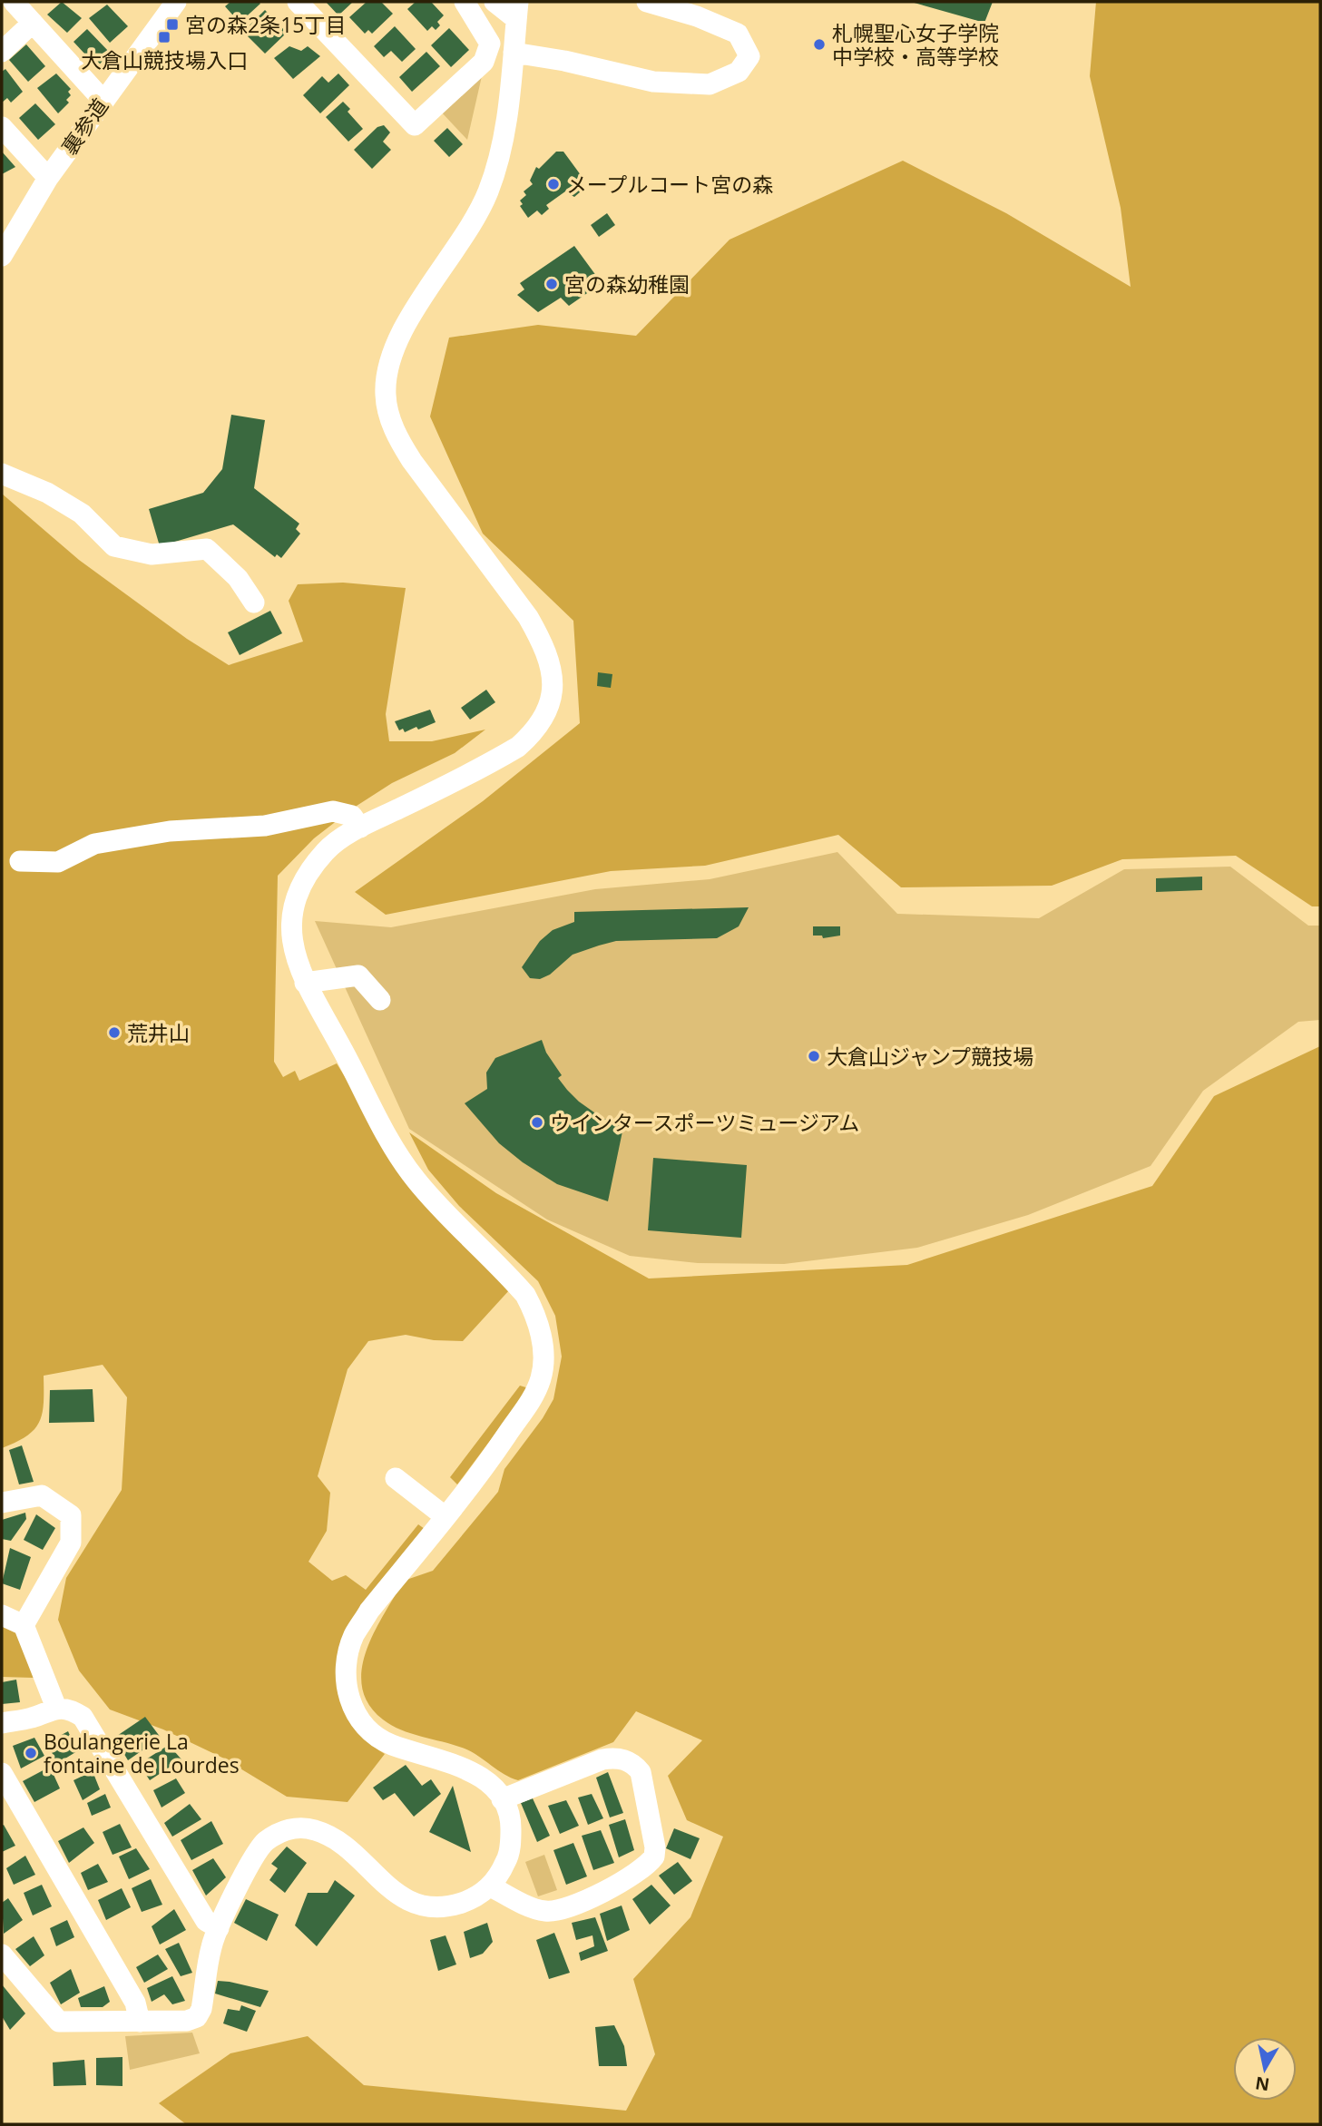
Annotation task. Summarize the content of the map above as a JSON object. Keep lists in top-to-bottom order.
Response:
{
  "streets": {
    "street": ["裏参道"]
  },
  "places": {
    "transit": ["宮の森2条15丁目", "大倉山競技場入口"],
    "other": [
      "札幌聖心女子学院 中学校・高等学校",
      "メープルコート宮の森",
      "宮の森幼稚園",
      "荒井山",
      "大倉山ジャンプ競技場",
      "ウインタースポーツミュージアム",
      "Boulangerie La fontaine de Lourdes"
    ]
  },
  "north": "bottom"
}
